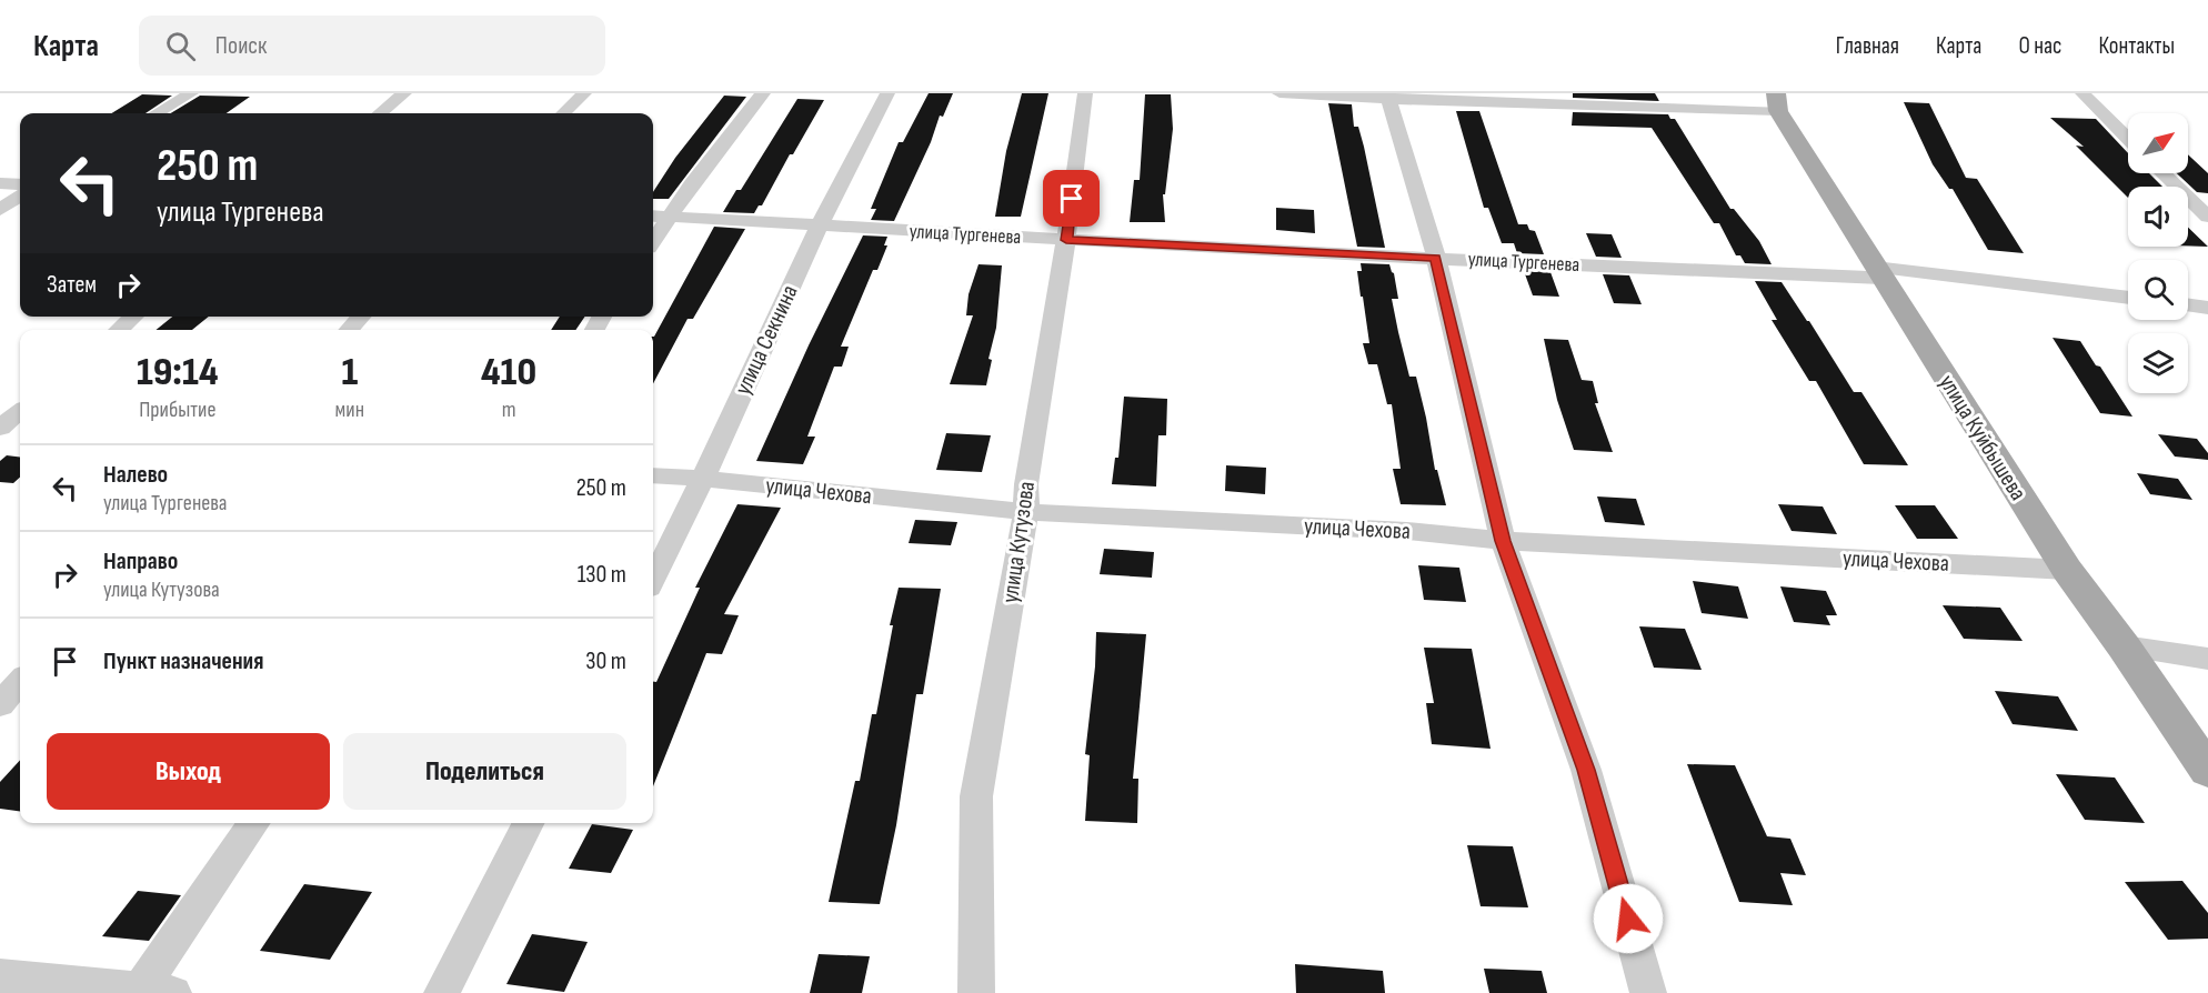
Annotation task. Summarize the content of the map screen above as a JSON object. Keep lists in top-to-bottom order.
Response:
{
  "streets": {
    "main road": ["улица Куйбышева"],
    "street": [
      "улица Тургенева",
      "улица Секнина",
      "улица Чехова",
      "улица Кутузова"
    ]
  },
  "crossings": [
    ["улица Тургенева", "улица Секнина"],
    ["улица Тургенева", "улица Куйбышева"],
    ["улица Тургенева", "улица Кутузова"],
    ["улица Секнина", "улица Чехова"],
    ["улица Куйбышева", "улица Чехова"],
    ["улица Чехова", "улица Кутузова"]
  ],
  "north": "top right",
  "page": {
    "header": "Карта",
    "search": "Поиск",
    "nav": [
      "Главная",
      "Карта",
      "О нас",
      "Контакты"
    ],
    "turn": ["250 m", "улица Тургенева"],
    "then": "Затем",
    "eta": [
      "19:14",
      "Прибытие",
      "1",
      "мин",
      "410",
      "m"
    ],
    "list": [
      {
        "name": "Налево",
        "note": "улица Тургенева",
        "value": "250 m"
      },
      {
        "name": "Направо",
        "note": "улица Кутузова",
        "value": "130 m"
      },
      {
        "name": "Пункт назначения",
        "value": "30 m"
      }
    ],
    "buttons": ["Выход", "Поделиться"]
  }
}
